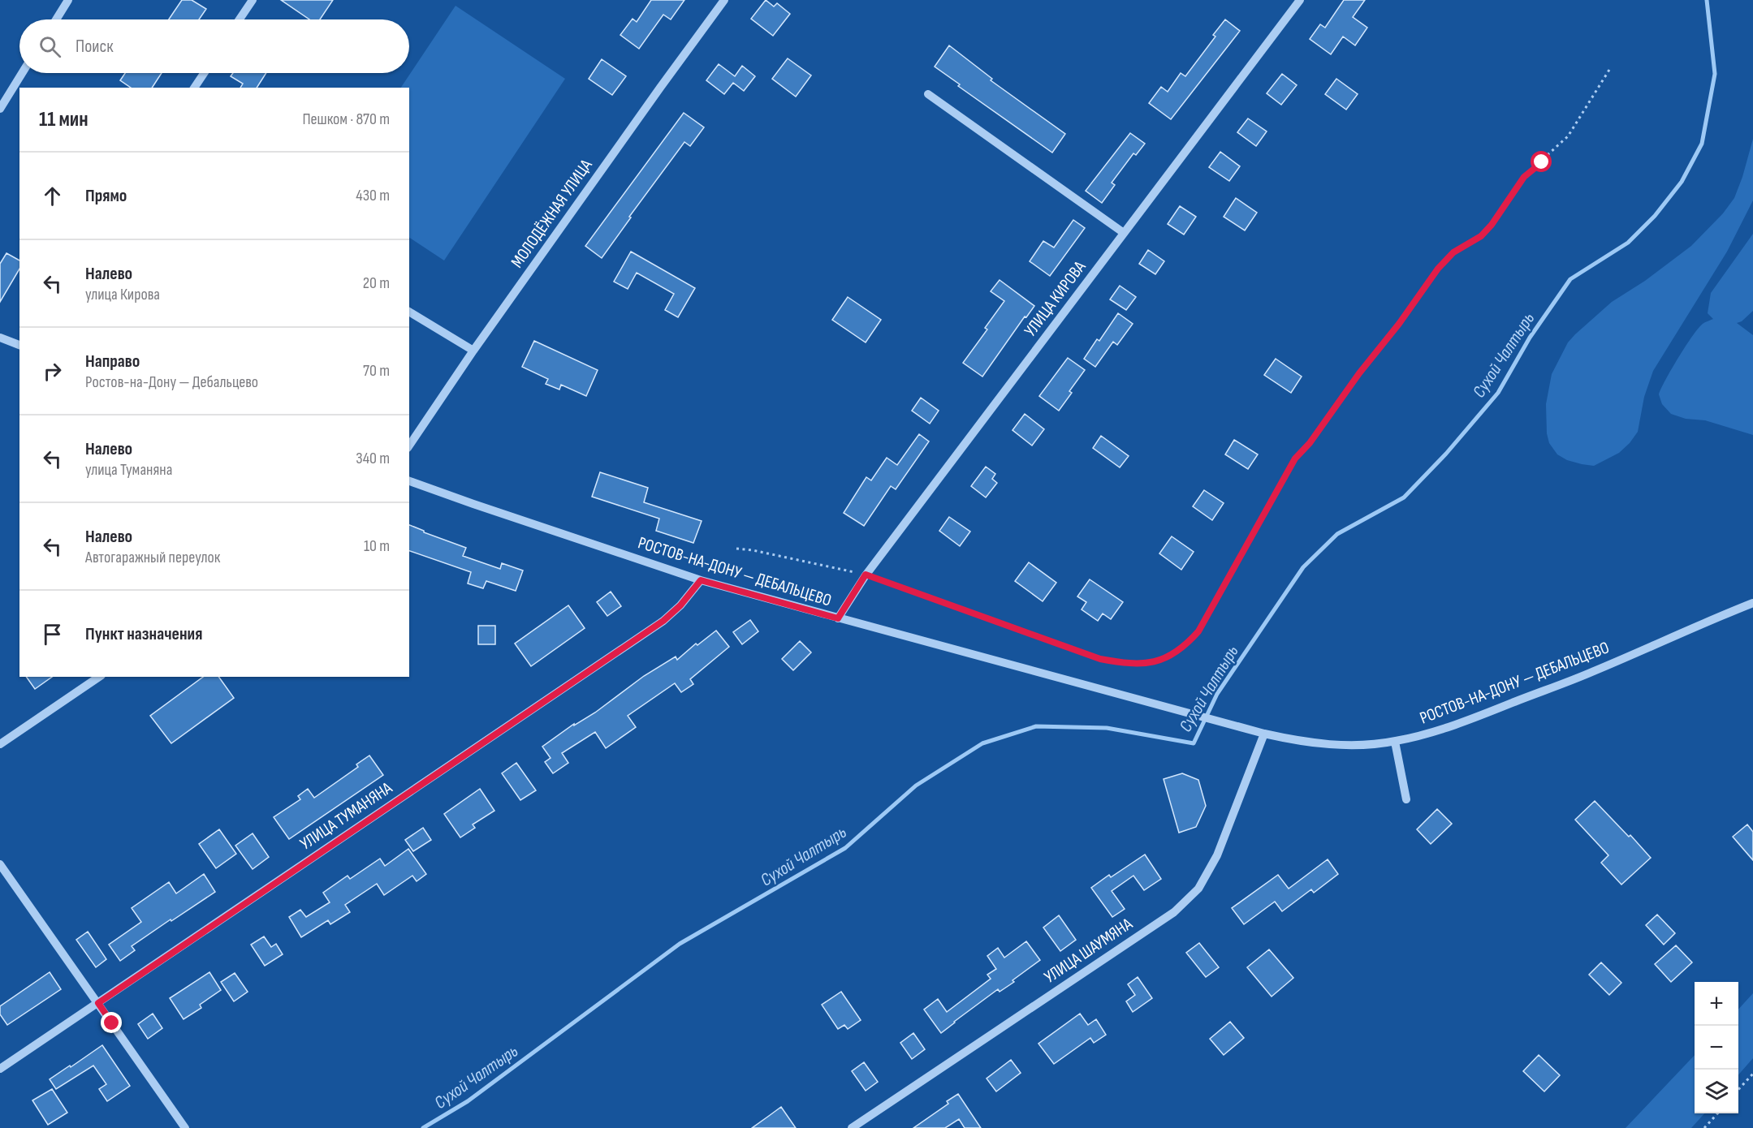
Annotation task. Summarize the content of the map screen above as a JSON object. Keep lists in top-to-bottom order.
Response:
{
  "streets": {
    "street": [
      "МОЛОДЁЖНАЯ УЛИЦА",
      "УЛИЦА КИРОВА",
      "РОСТОВ-НА-ДОНУ — ДЕБАЛЬЦЕВО",
      "УЛИЦА ТУМАНЯНА",
      "УЛИЦА ШАУМЯНА"
    ]
  },
  "crossings": [
    ["УЛИЦА КИРОВА", "РОСТОВ-НА-ДОНУ — ДЕБАЛЬЦЕВО"],
    ["РОСТОВ-НА-ДОНУ — ДЕБАЛЬЦЕВО", "УЛИЦА ТУМАНЯНА"],
    ["РОСТОВ-НА-ДОНУ — ДЕБАЛЬЦЕВО", "УЛИЦА ШАУМЯНА"]
  ],
  "water": ["Сухой Чалтырь"],
  "page": {
    "search": "Поиск",
    "heading": ["11 мин", "Пешком · 870 m"],
    "list": [
      ["Прямо", "430 m"],
      ["Налево", "улица Кирова", "20 m"],
      ["Направо", "Ростов-на-Дону — Дебальцево", "70 m"],
      ["Налево", "улица Туманяна", "340 m"],
      ["Налево", "Автогаражный переулок", "10 m"],
      "Пункт назначения"
    ],
    "map_buttons": ["+", "−"]
  }
}
